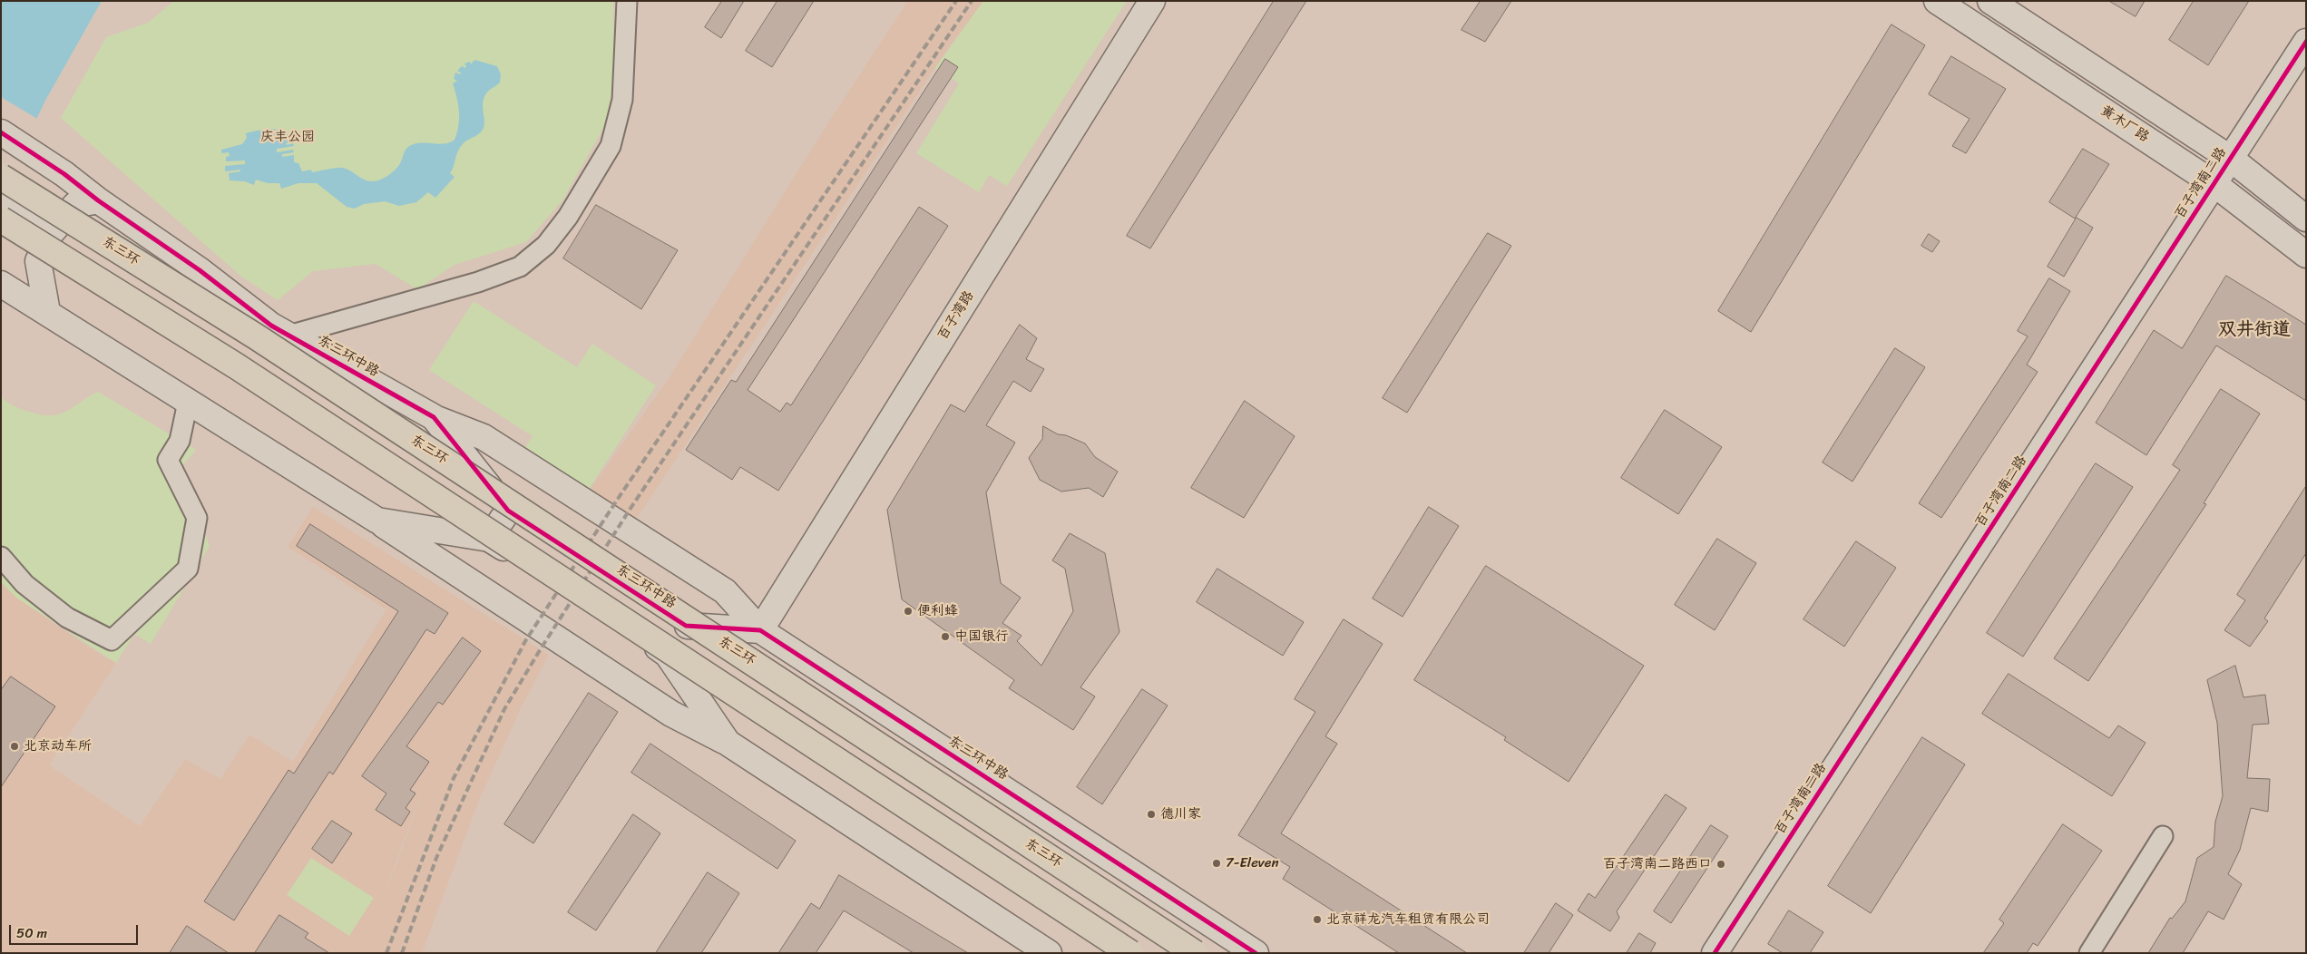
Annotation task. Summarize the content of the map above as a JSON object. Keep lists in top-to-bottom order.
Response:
{
  "streets": {
    "highway": ["东三环"],
    "street": [
      "黄木厂路",
      "百子湾南二路",
      "百子湾路",
      "东三环中路"
    ]
  },
  "crossings": [
    ["黄木厂路", "百子湾南二路"],
    ["百子湾路", "东三环中路"]
  ],
  "districts": ["双井街道"],
  "parks": ["庆丰公园"],
  "places": [
    "便利蜂",
    "中国银行",
    "北京动车所",
    "德川家",
    "7-Eleven",
    "百子湾南二路西口",
    "北京祥龙汽车租赁有限公司"
  ],
  "scale_bar": "50 m"
}
